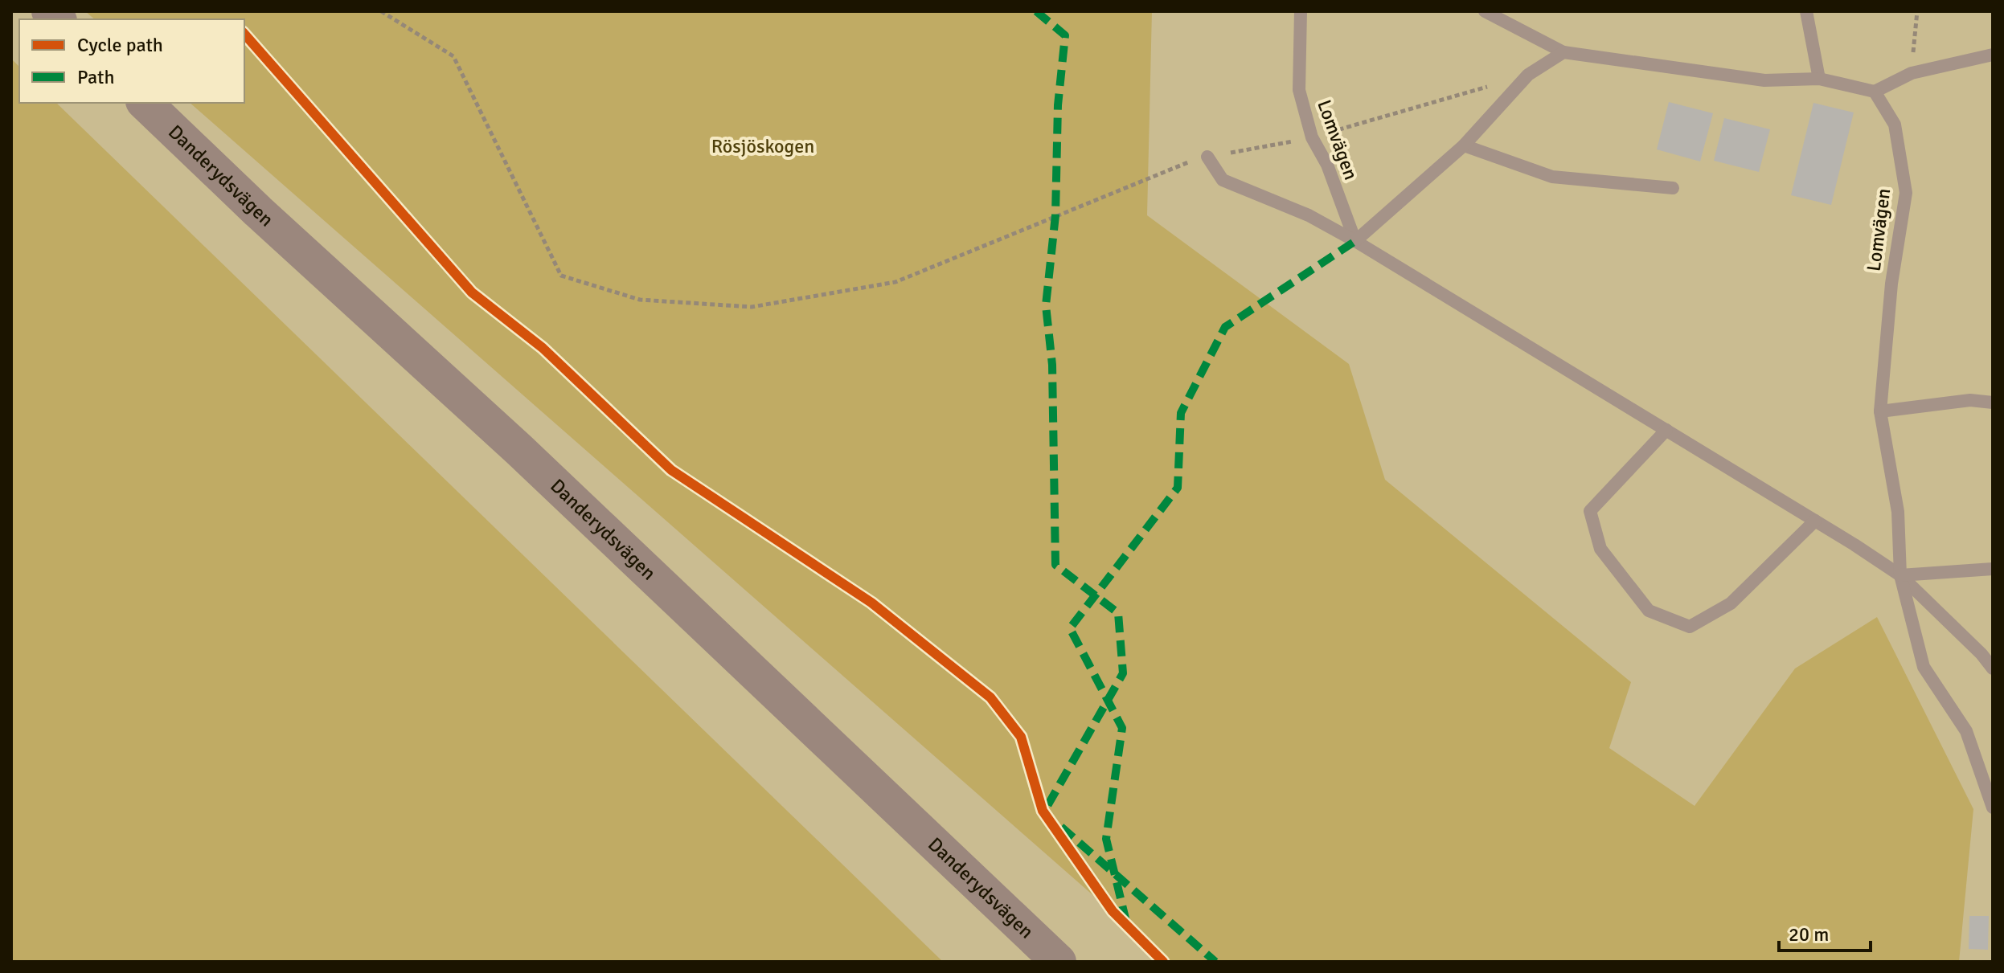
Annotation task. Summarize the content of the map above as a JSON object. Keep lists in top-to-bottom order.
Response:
{
  "streets": {
    "main road": ["Danderydsvägen"],
    "lane": ["Lomvägen"]
  },
  "parks": ["Rösjöskogen"],
  "legend": ["Cycle path", "Path"],
  "scale_bar": "20 m"
}
